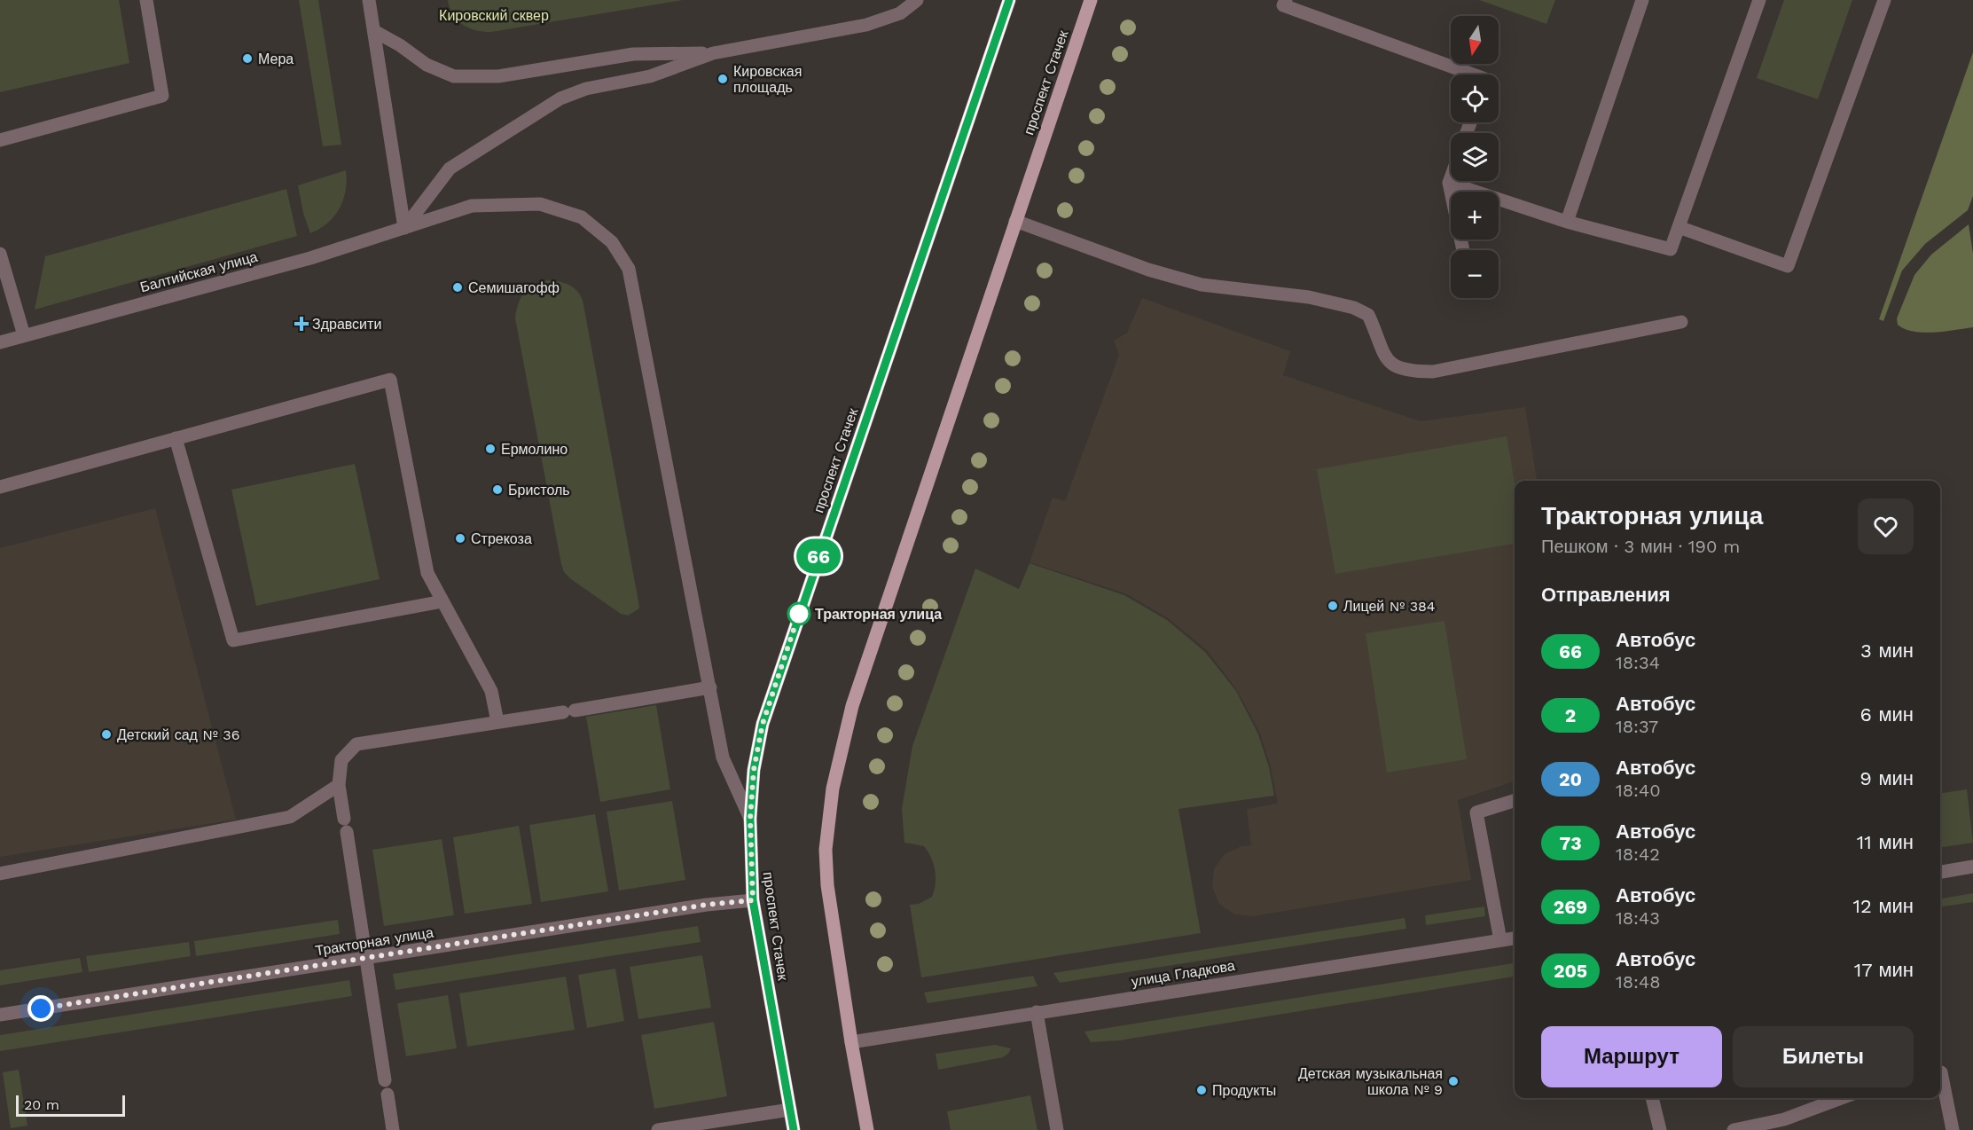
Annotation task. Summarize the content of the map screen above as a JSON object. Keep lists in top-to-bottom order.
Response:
{
  "streets": {
    "main road": ["проспект Стачек"],
    "street": ["Балтийская улица", "Тракторная улица", "улица Гладкова"]
  },
  "crossings": [
    ["проспект Стачек", "Балтийская улица"],
    ["проспект Стачек", "Тракторная улица"],
    ["проспект Стачек", "улица Гладкова"]
  ],
  "parks": ["Кировский сквер"],
  "places": {
    "other": [
      "Мера",
      "Кировская площадь",
      "Семишагофф",
      "Ермолино",
      "Бристоль",
      "Стрекоза",
      "Лицей № 384",
      "Тракторная улица",
      "Детский сад № 36",
      "Детская музыкальная школа № 9",
      "Продукты"
    ],
    "health": ["Здравсити"]
  },
  "lines": ["bus line 66"],
  "scale_bar": "20 m",
  "north": "bottom",
  "page": {
    "on_map": "66",
    "map_buttons": ["+", "−"],
    "heading": [
      ["Тракторная улица", "Пешком · 3 мин · 190 m"],
      "Отправления"
    ],
    "list": [
      {
        "mark": "66",
        "name": "Автобус",
        "note": "18:34",
        "value": "3 мин"
      },
      {
        "mark": "2",
        "name": "Автобус",
        "note": "18:37",
        "value": "6 мин"
      },
      {
        "mark": "20",
        "name": "Автобус",
        "note": "18:40",
        "value": "9 мин"
      },
      {
        "mark": "73",
        "name": "Автобус",
        "note": "18:42",
        "value": "11 мин"
      },
      {
        "mark": "269",
        "name": "Автобус",
        "note": "18:43",
        "value": "12 мин"
      },
      {
        "mark": "205",
        "name": "Автобус",
        "note": "18:48",
        "value": "17 мин"
      }
    ],
    "buttons": ["Маршрут", "Билеты"],
    "scale": "20 m"
  }
}
